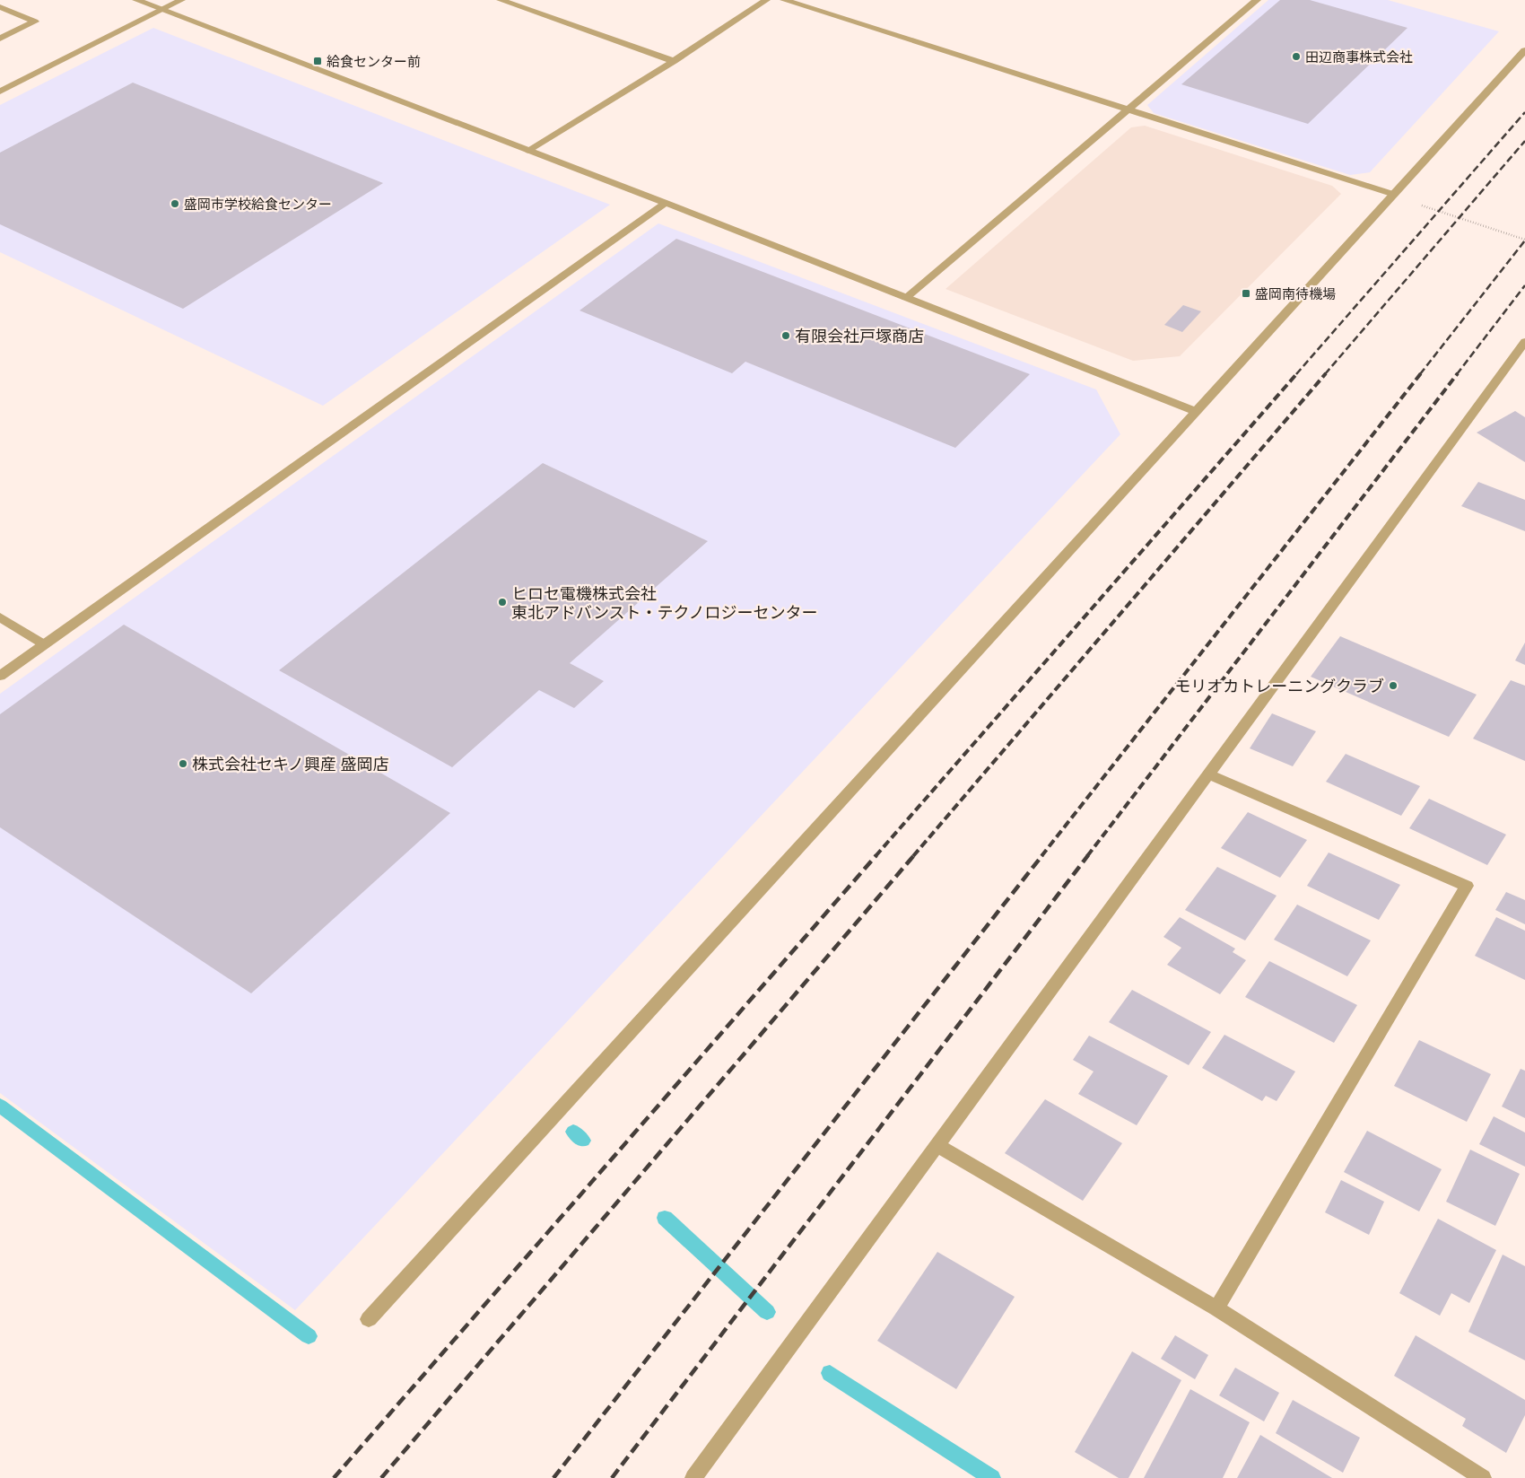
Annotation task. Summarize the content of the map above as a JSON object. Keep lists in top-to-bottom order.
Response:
{
  "places": {
    "other": [
      "田辺商事株式会社",
      "盛岡市学校給食センター",
      "有限会社戸塚商店",
      "ヒロセ電機株式会社 東北アドバンスト・テクノロジーセンター",
      "モリオカトレーニングクラブ",
      "株式会社セキノ興産 盛岡店"
    ],
    "transit": ["給食センター前", "盛岡南待機場"]
  }
}
